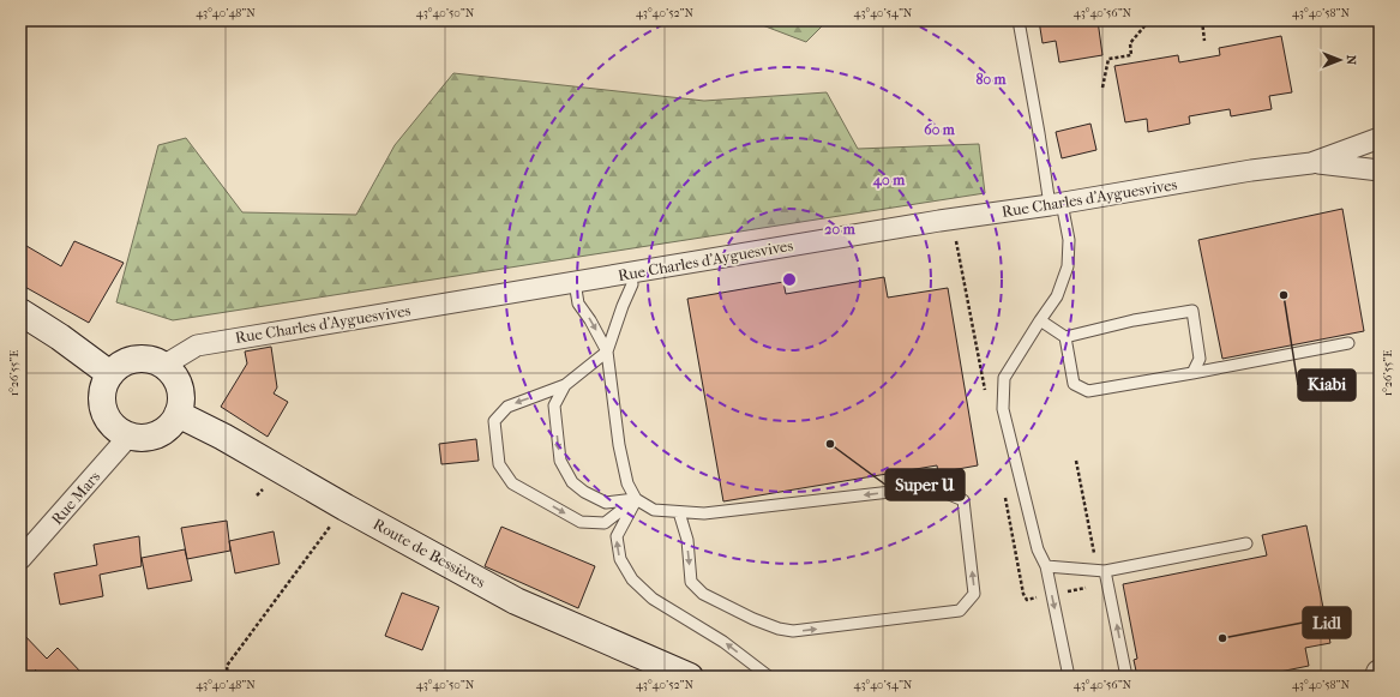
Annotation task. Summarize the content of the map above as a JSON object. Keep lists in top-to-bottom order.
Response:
{
  "streets": {
    "main road": ["Route de Bessières"],
    "street": ["Rue Charles d'Ayguesvives", "Rue Mars"]
  },
  "crossings": [
    ["Rue Charles d'Ayguesvives", "Rue Mars"],
    ["Rue Charles d'Ayguesvives", "Route de Bessières"],
    ["Rue Mars", "Route de Bessières"]
  ],
  "places": ["Kiabi", "Super U", "Lidl"],
  "north": "right",
  "coordinates": [
    "43°40'48\"N",
    "43°40'50\"N",
    "43°40'52\"N",
    "43°40'54\"N",
    "43°40'56\"N",
    "43°40'58\"N",
    "1°26'55\"E"
  ],
  "rings": [
    "80 m",
    "60 m",
    "40 m",
    "20 m"
  ]
}
